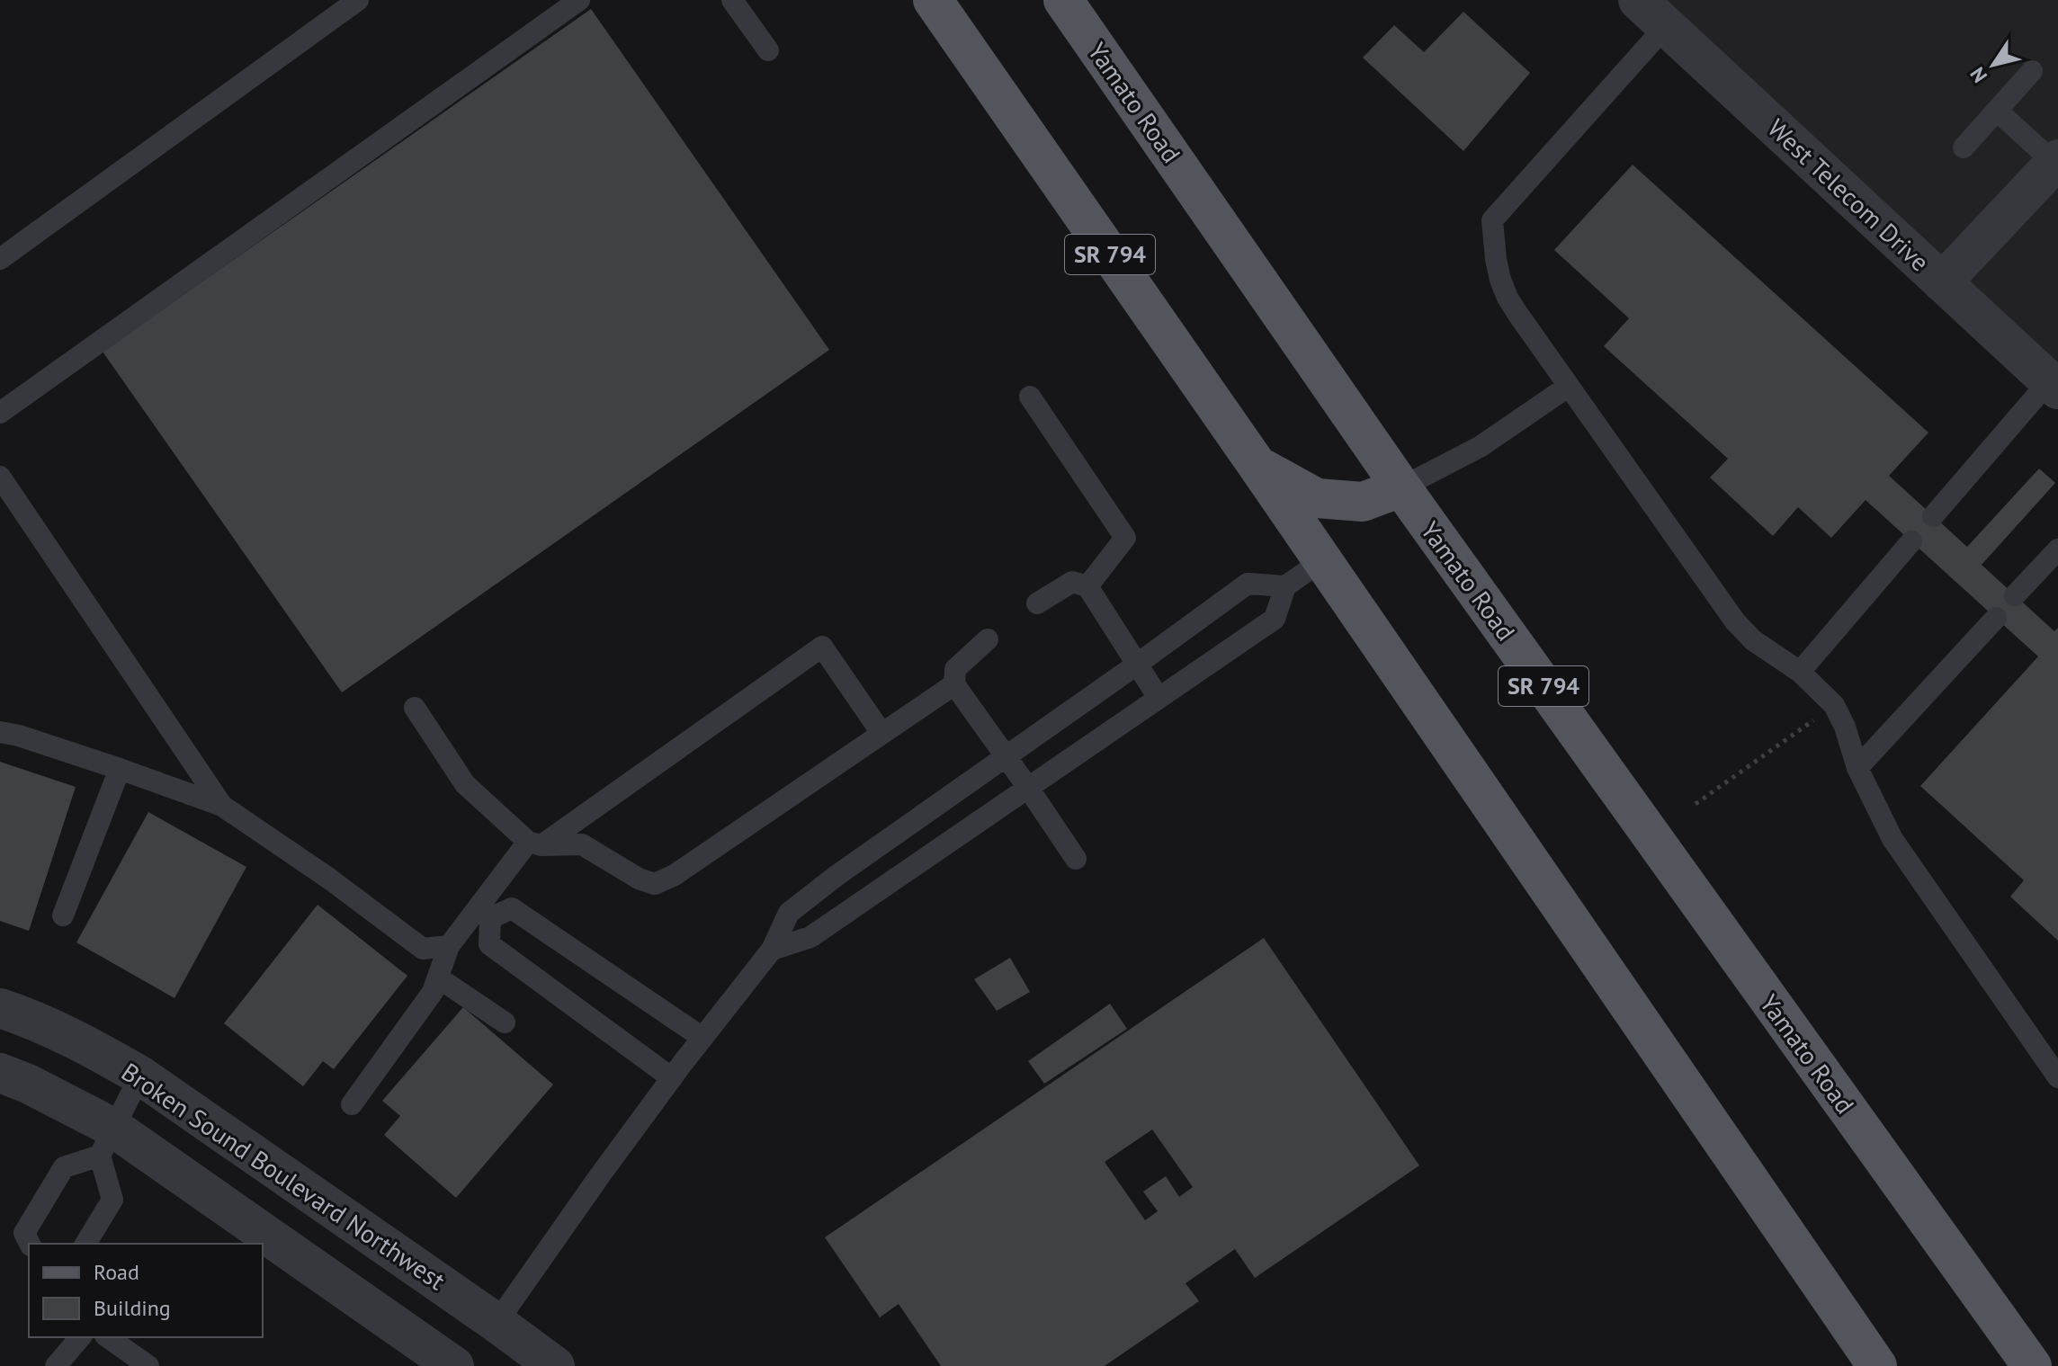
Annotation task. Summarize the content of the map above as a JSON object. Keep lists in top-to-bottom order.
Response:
{
  "streets": {
    "main road": ["Yamato Road", "SR 794"],
    "street": ["West Telecom Drive", "Broken Sound Boulevard Northwest"]
  },
  "legend": ["Road", "Building"],
  "north": "bottom left"
}
